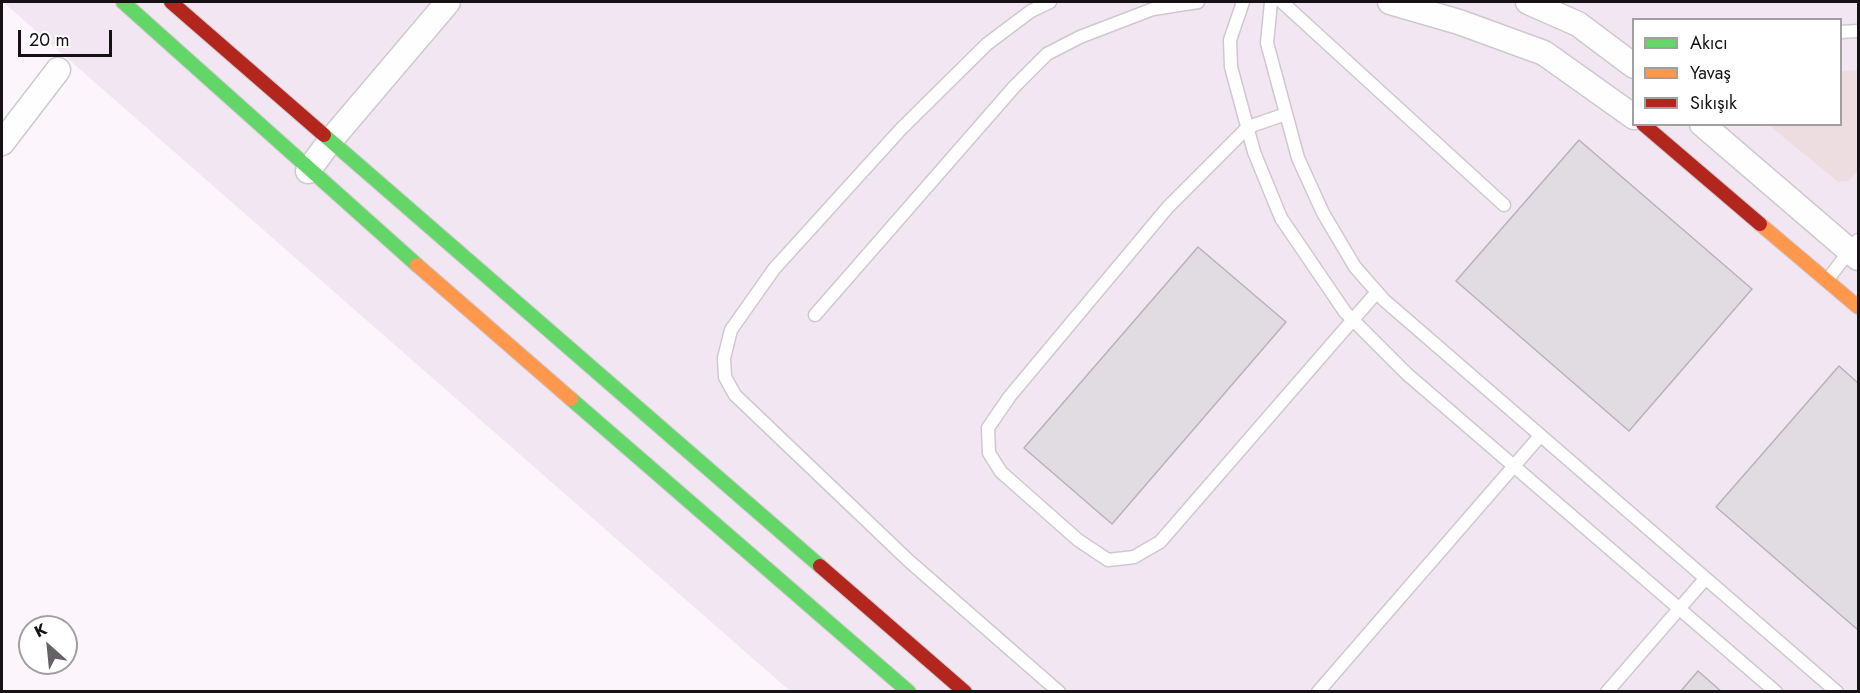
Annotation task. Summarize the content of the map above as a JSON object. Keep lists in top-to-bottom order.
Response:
{
  "legend": ["Akıcı", "Yavaş", "Sıkışık"],
  "scale_bar": "20 m",
  "north": "top left"
}
